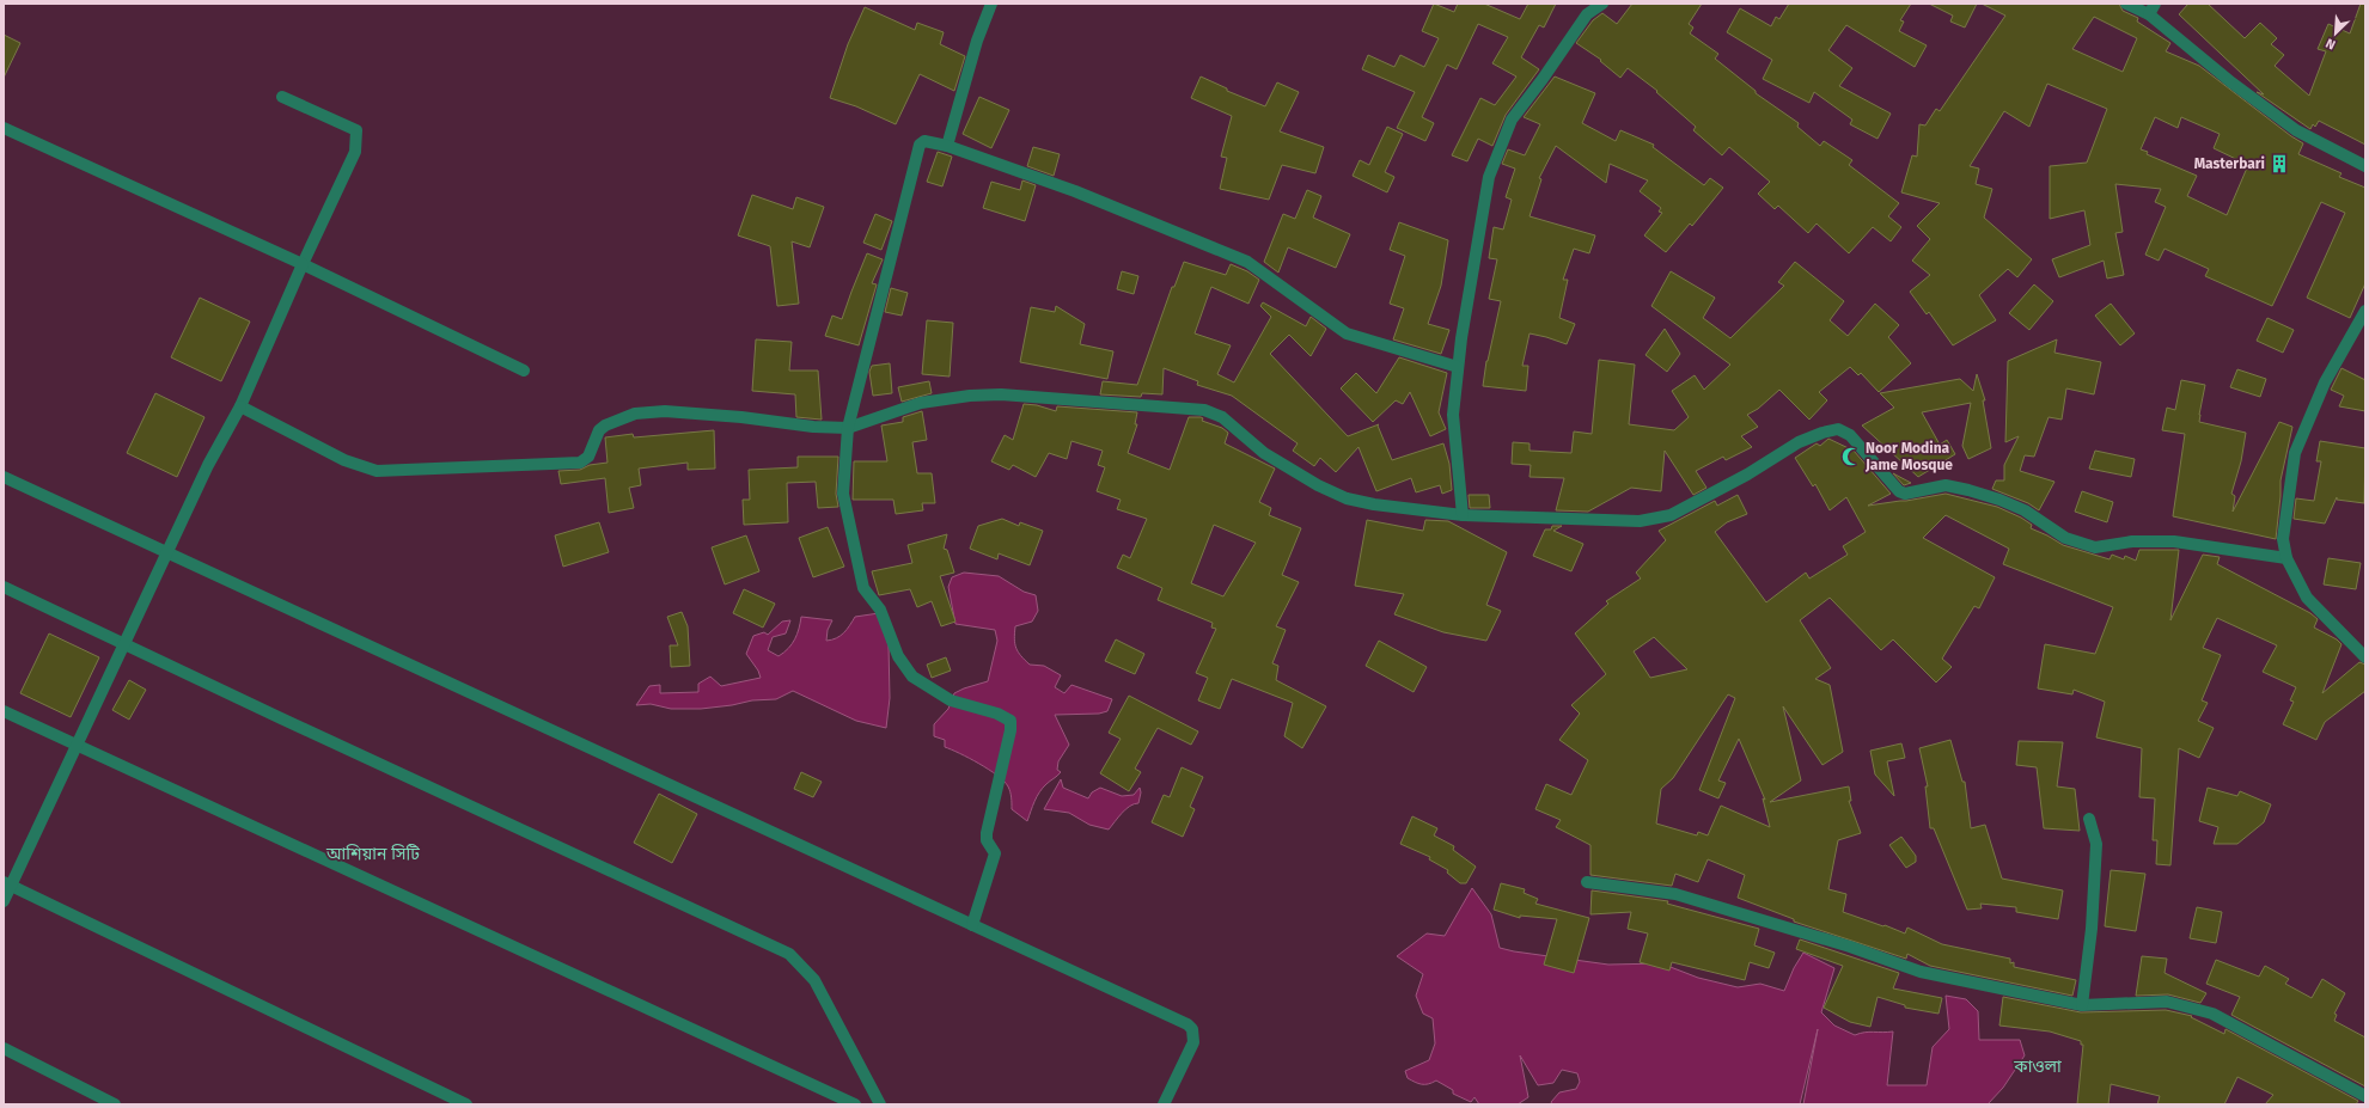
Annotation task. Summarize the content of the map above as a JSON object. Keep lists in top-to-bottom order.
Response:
{
  "districts": ["আশিয়ান সিটি", "কাওলা"],
  "places": {
    "building": ["Masterbari"],
    "mosque": ["Noor Modina Jame Mosque"]
  },
  "north": "bottom left"
}
